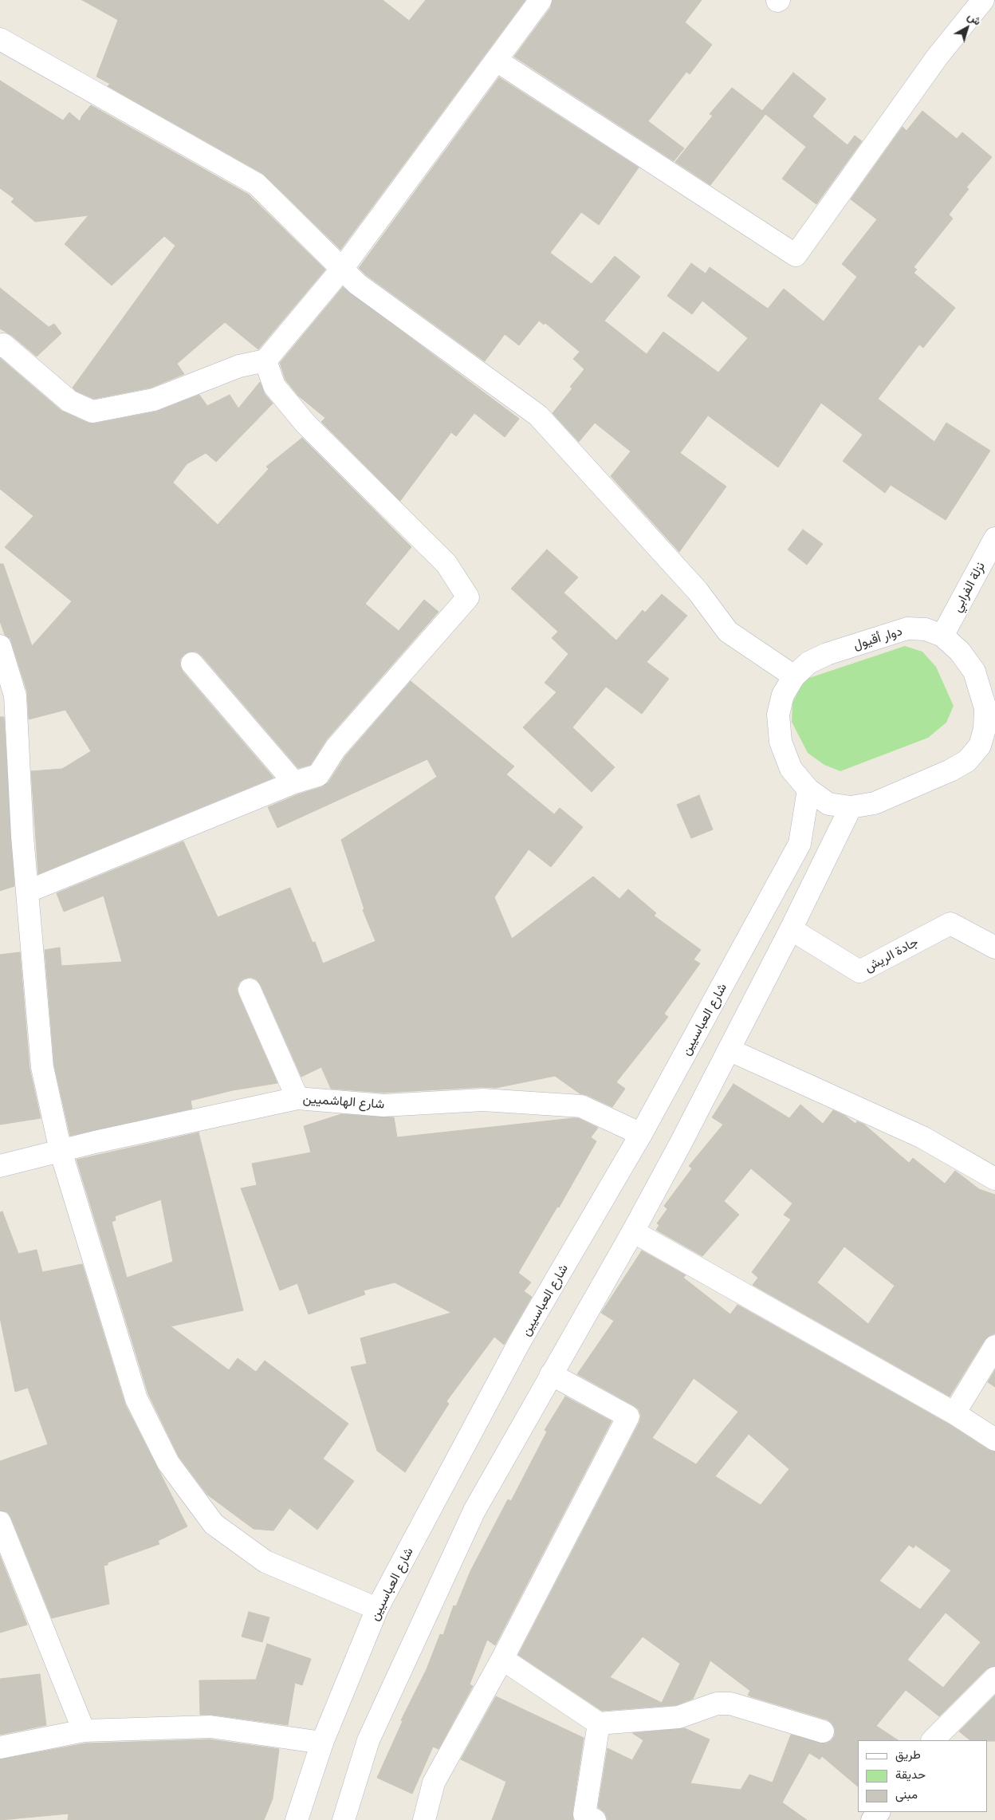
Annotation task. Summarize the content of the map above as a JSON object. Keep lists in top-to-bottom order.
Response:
{
  "streets": {
    "street": [
      "نزلة الفرابي",
      "دوار أقيول",
      "جادة الريش",
      "شارع العباسيين",
      "شارع الهاشميين"
    ]
  },
  "crossings": [
    ["نزلة الفرابي", "دوار أقيول"],
    ["دوار أقيول", "شارع العباسيين"],
    ["شارع العباسيين", "شارع الهاشميين"]
  ],
  "legend": ["طريق", "حديقة", "مبنى"],
  "north": "top right"
}
